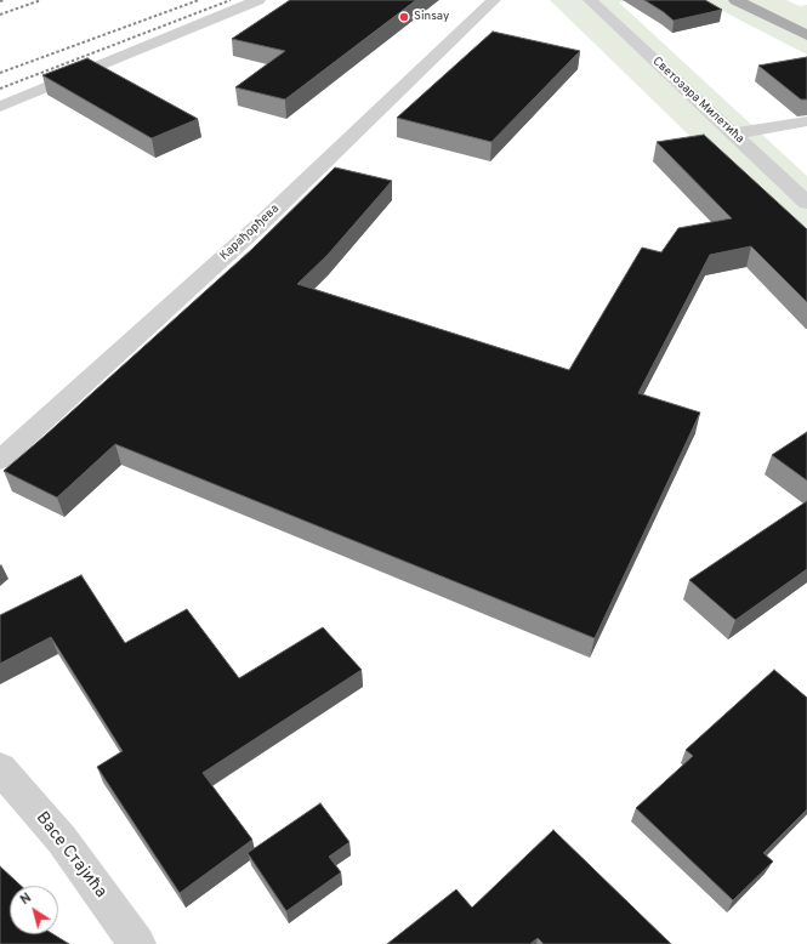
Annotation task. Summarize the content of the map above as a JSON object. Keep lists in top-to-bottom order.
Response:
{
  "streets": {
    "street": ["Светозара Милетића", "Карађорђева", "Васе Стајића"]
  },
  "places": ["Sinsay"],
  "north": "top left"
}
